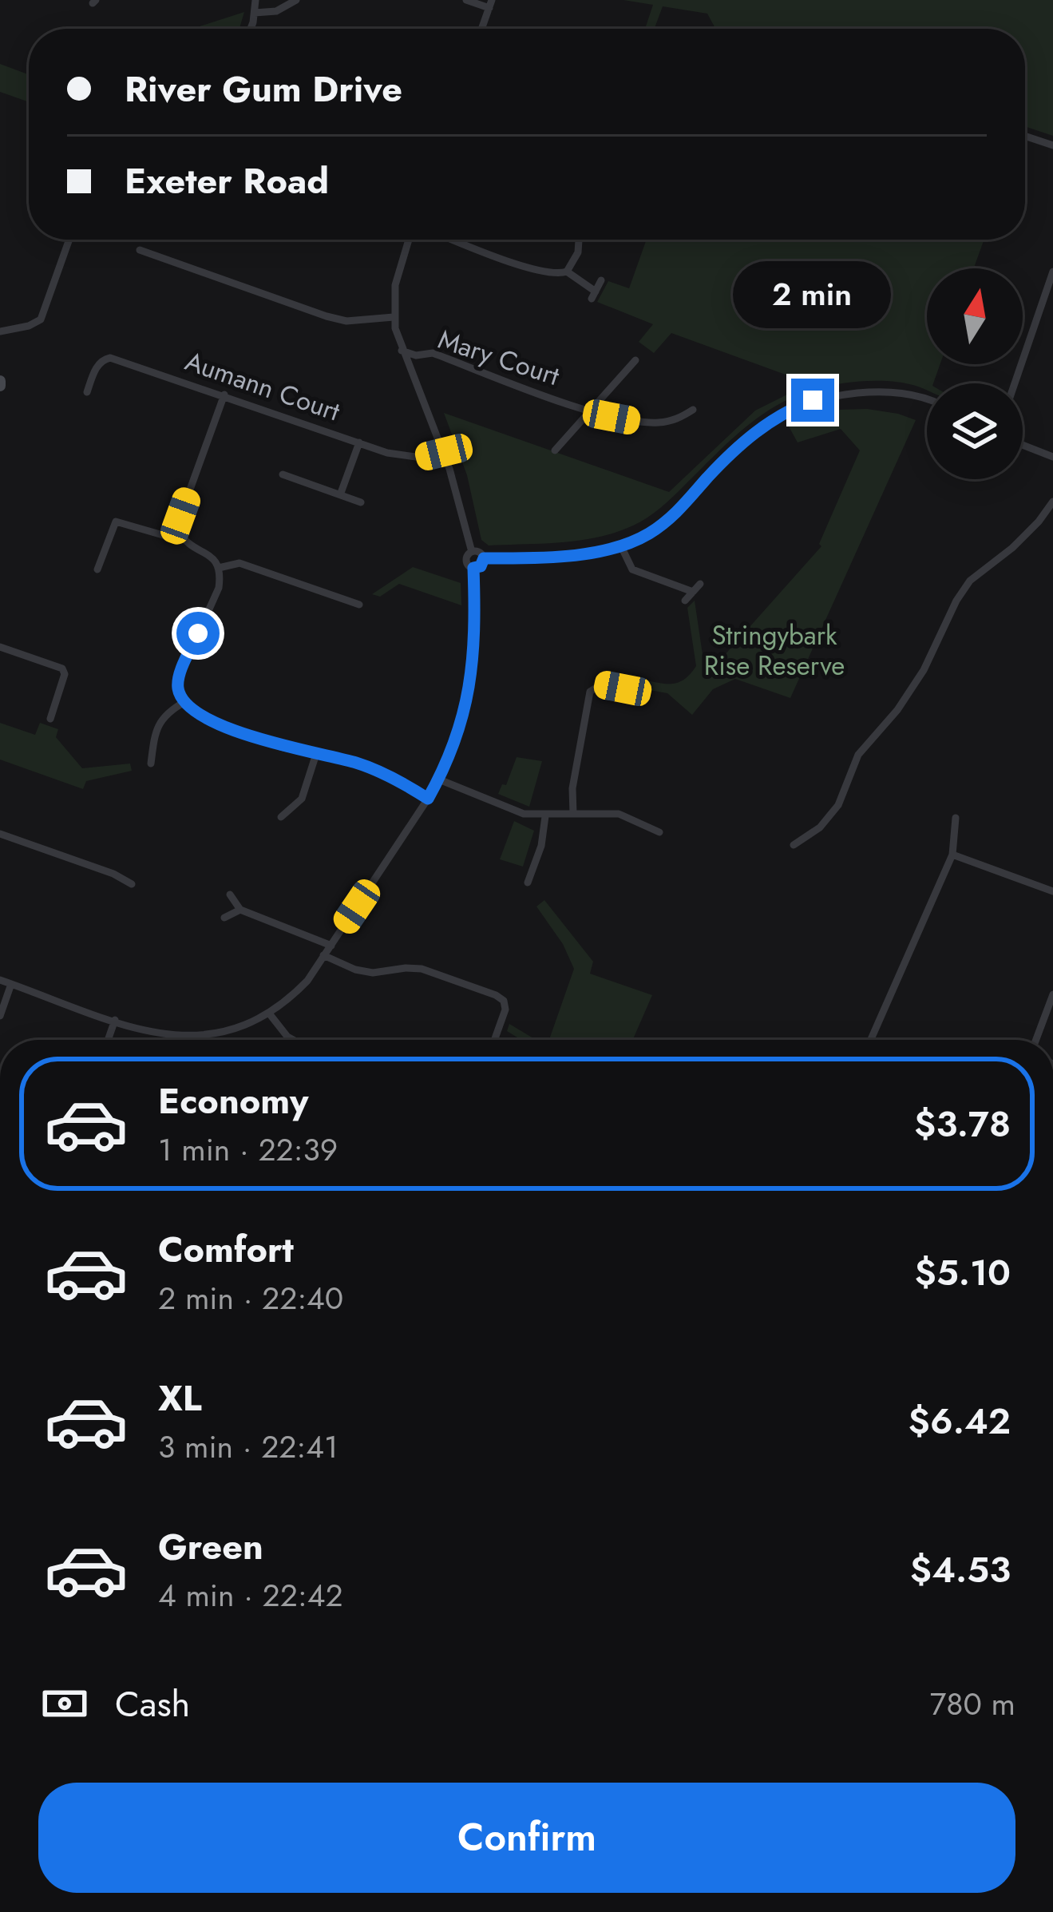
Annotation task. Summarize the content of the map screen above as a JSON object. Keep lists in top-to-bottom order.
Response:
{
  "streets": {
    "street": ["Mary Court", "Aumann Court"]
  },
  "parks": ["Stringybark Rise Reserve"],
  "north": "top",
  "page": {
    "banner": ["River Gum Drive", "Exeter Road"],
    "bubble": "2 min",
    "list": [
      {
        "name": "Economy",
        "note": "1 min · 22:39",
        "value": "$3.78"
      },
      {
        "name": "Comfort",
        "note": "2 min · 22:40",
        "value": "$5.10"
      },
      {
        "name": "XL",
        "note": "3 min · 22:41",
        "value": "$6.42"
      },
      {
        "name": "Green",
        "note": "4 min · 22:42",
        "value": "$4.53"
      }
    ],
    "pay": ["Cash", "780 m"],
    "buttons": "Confirm"
  }
}
